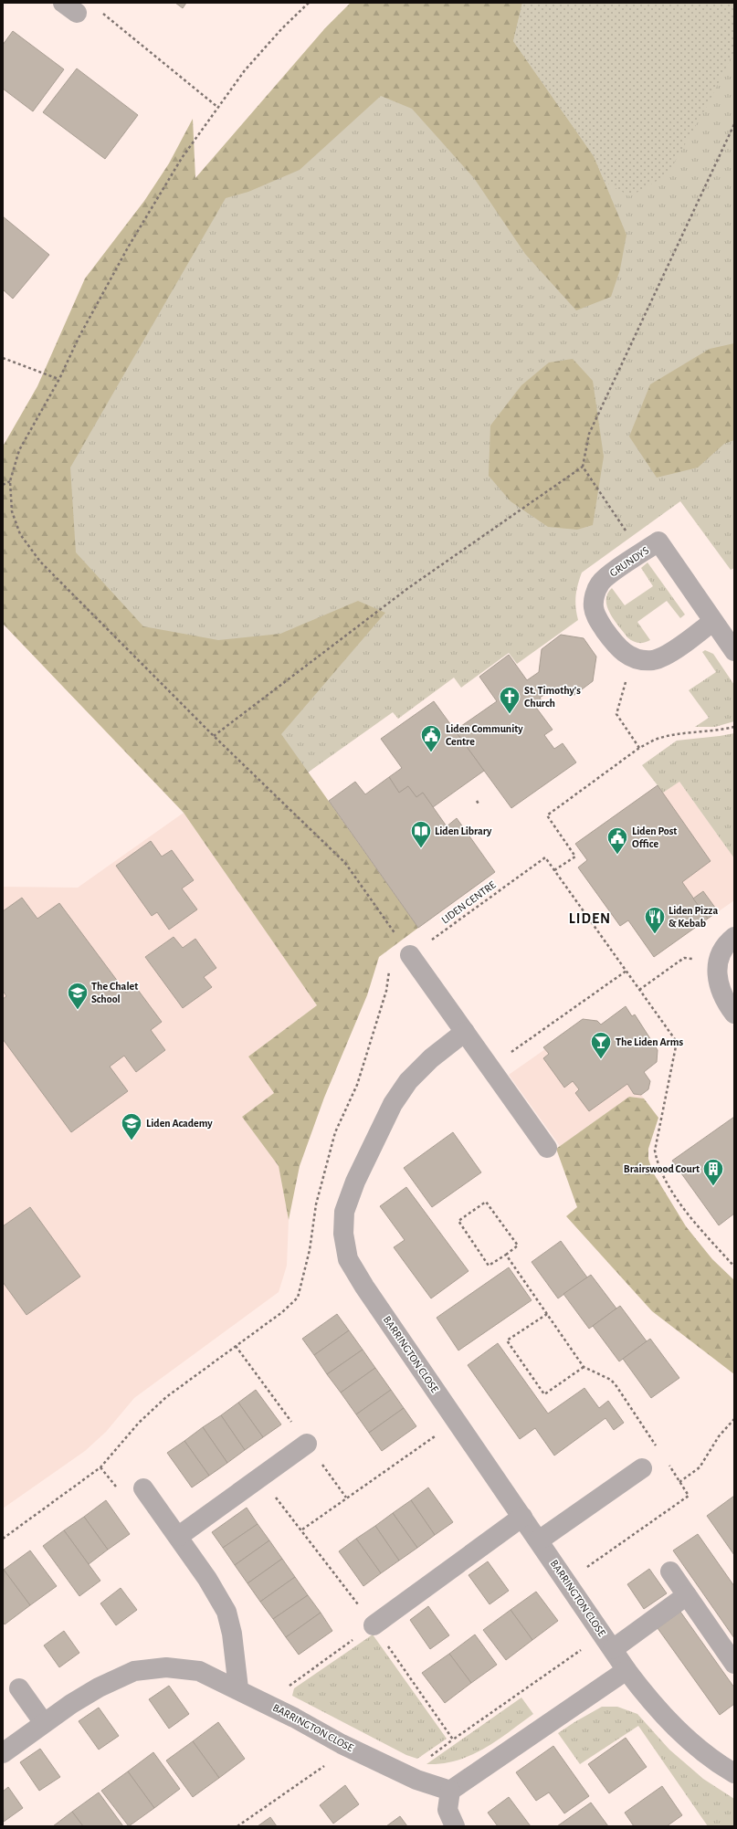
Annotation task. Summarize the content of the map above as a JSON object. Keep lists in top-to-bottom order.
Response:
{
  "streets": {
    "street": ["GRUNDYS", "BARRINGTON CLOSE"],
    "path": ["LIDEN CENTRE"]
  },
  "districts": ["LIDEN"],
  "places": {
    "church": ["St. Timothy's Church"],
    "public building": ["Liden Community Centre", "Liden Post Office"],
    "library": ["Liden Library"],
    "restaurant": ["Liden Pizza & Kebab"],
    "school or university": ["The Chalet School", "Liden Academy"],
    "bar": ["The Liden Arms"],
    "building": ["Brairswood Court"]
  }
}
